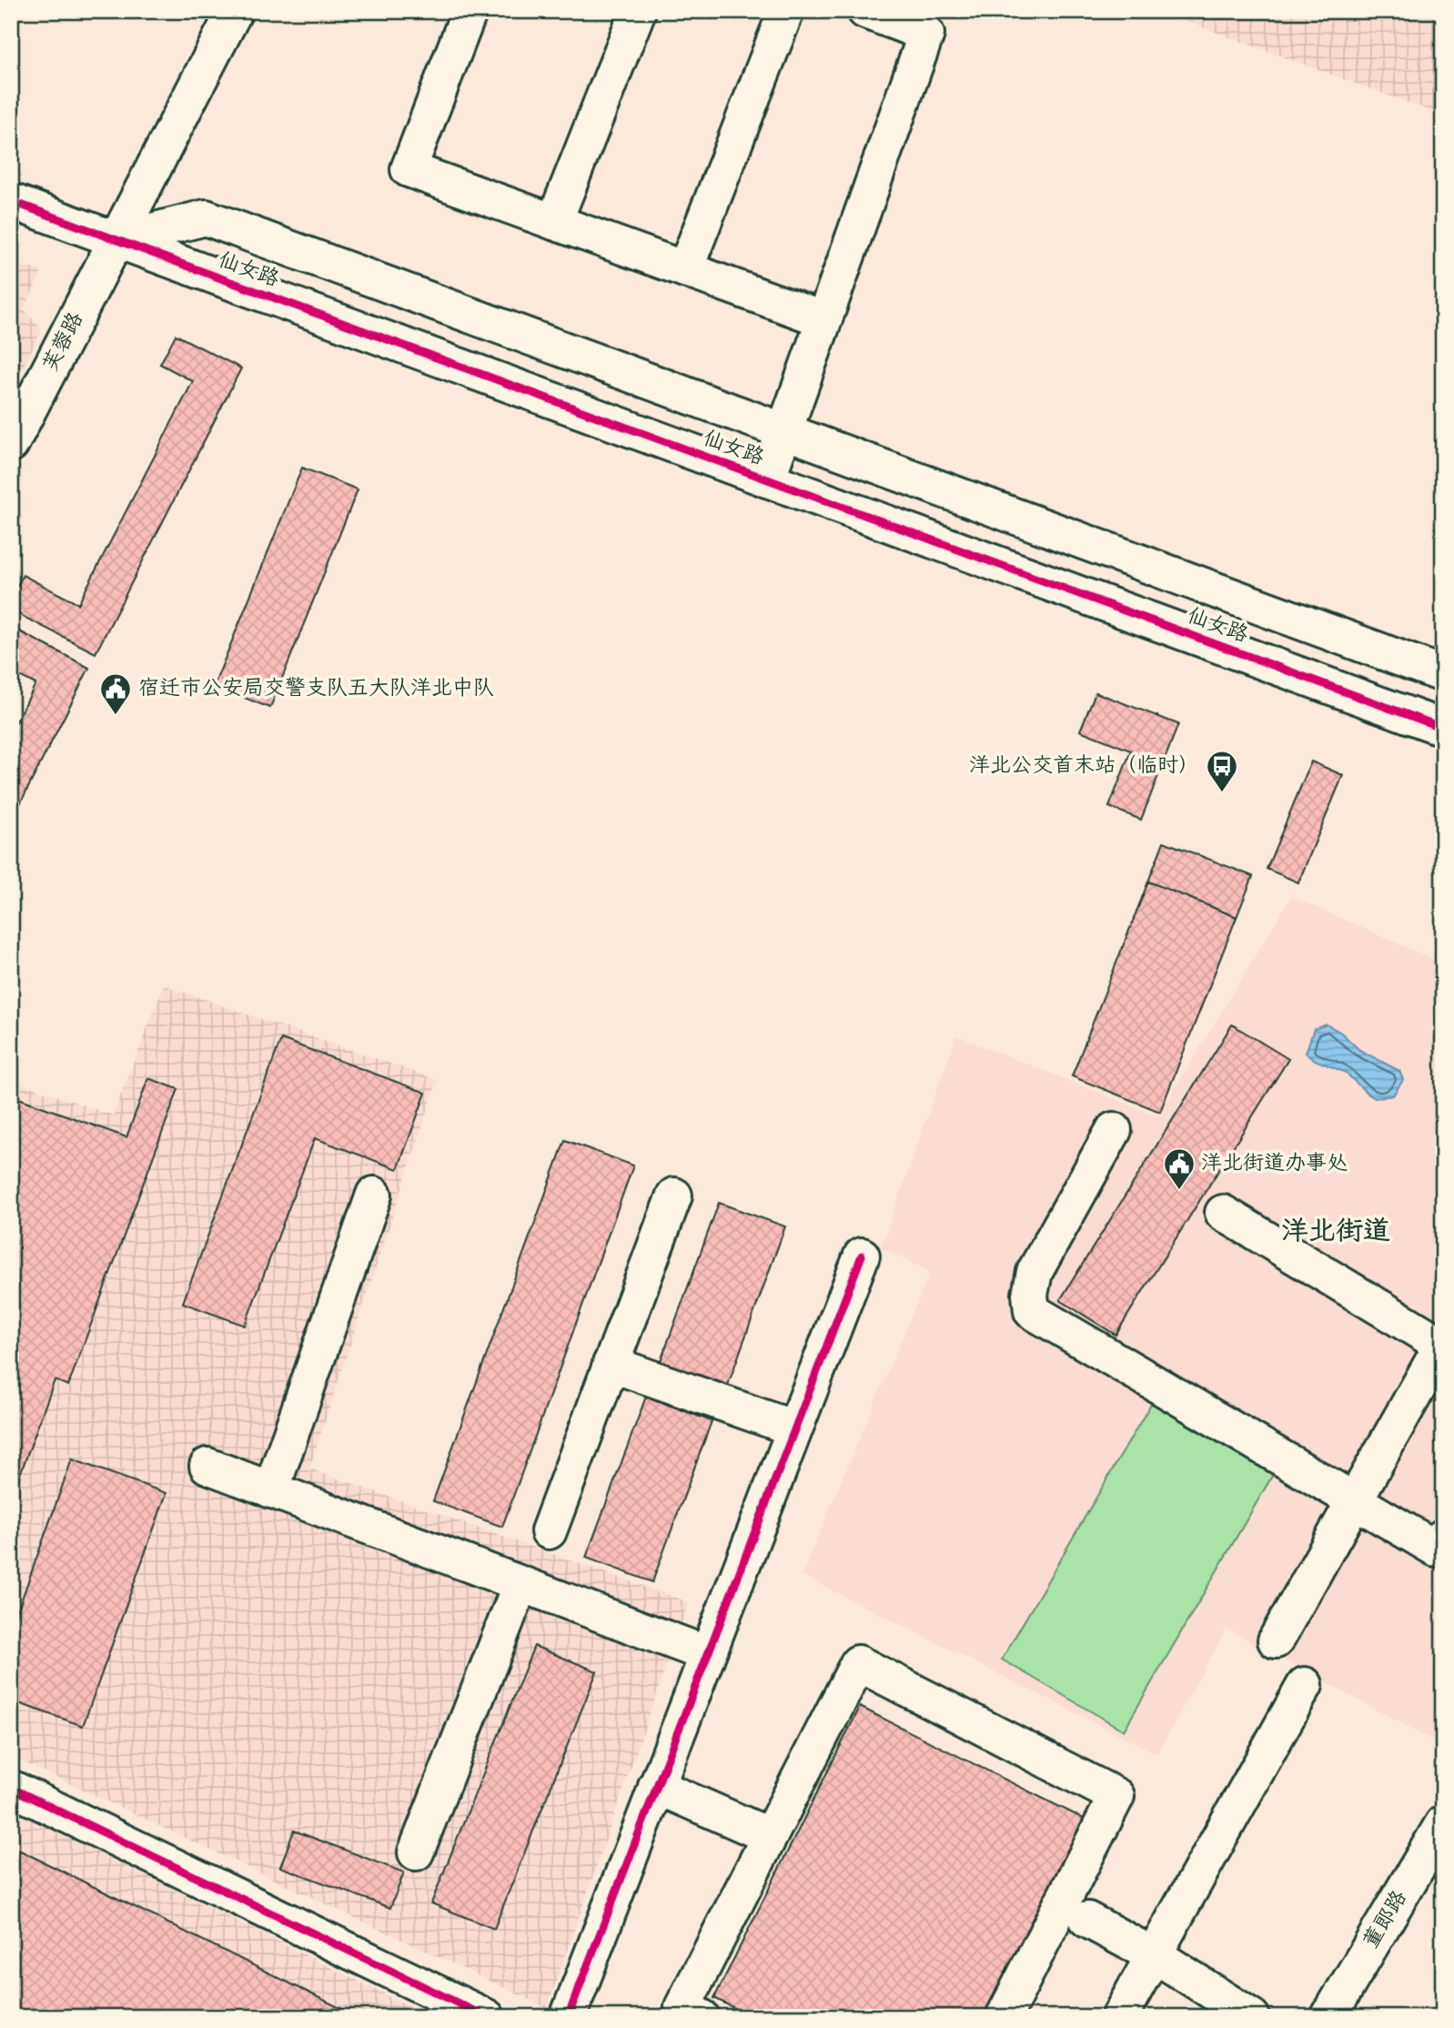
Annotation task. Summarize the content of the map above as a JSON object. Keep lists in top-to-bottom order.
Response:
{
  "streets": {
    "street": ["仙女路", "芙蓉路", "董郎路"]
  },
  "crossings": [
    ["仙女路", "芙蓉路"]
  ],
  "districts": ["洋北街道"],
  "places": {
    "public building": ["宿迁市公安局交警支队五大队洋北中队", "洋北街道办事处"],
    "bus stop": ["洋北公交首末站（临时）"]
  }
}
